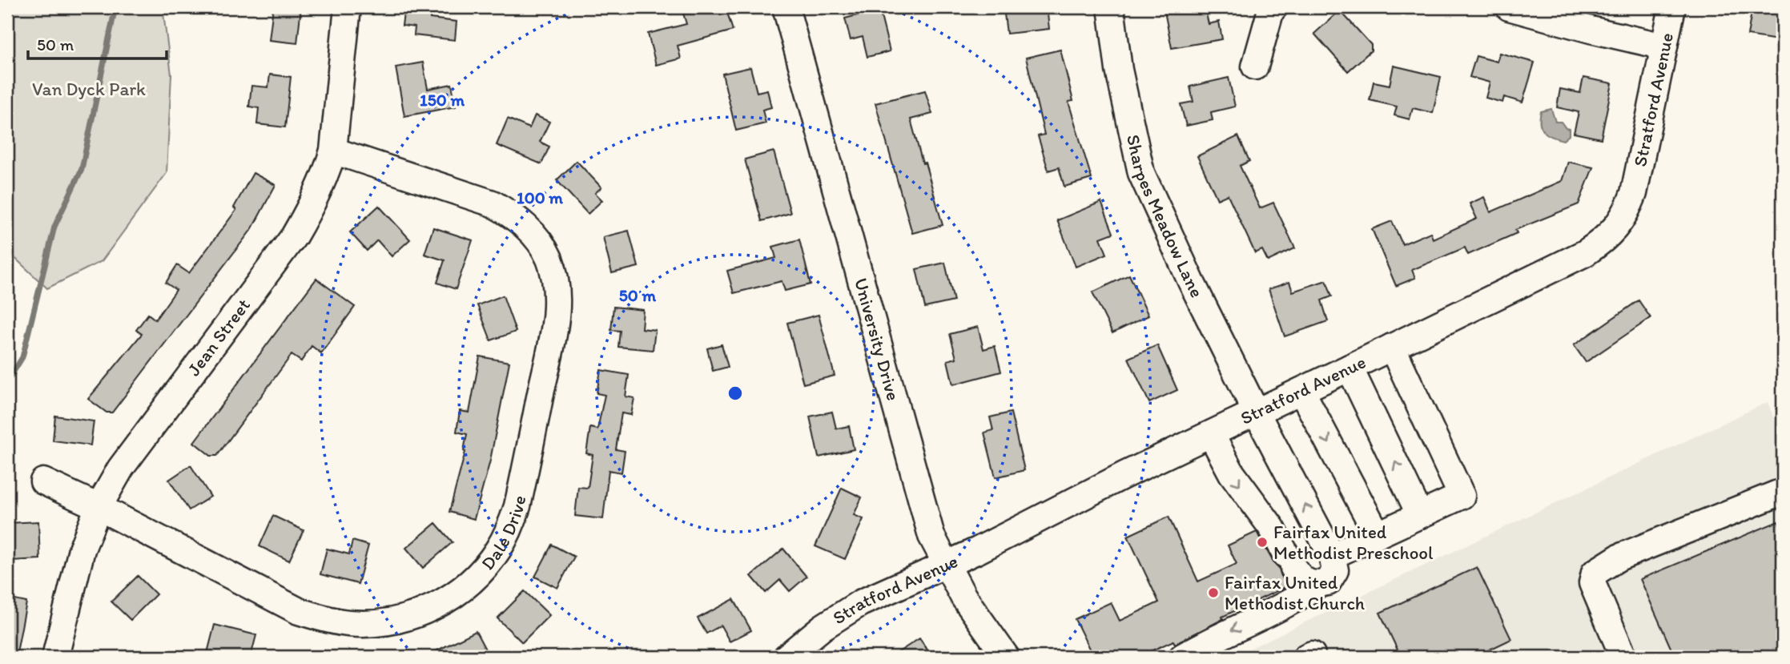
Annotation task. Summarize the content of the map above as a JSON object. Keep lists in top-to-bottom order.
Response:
{
  "streets": {
    "street": [
      "Stratford Avenue",
      "Sharpes Meadow Lane",
      "Jean Street",
      "University Drive",
      "Dale Drive"
    ]
  },
  "crossings": [
    ["Stratford Avenue", "Sharpes Meadow Lane"],
    ["Stratford Avenue", "University Drive"],
    ["Jean Street", "Dale Drive"]
  ],
  "parks": ["Van Dyck Park"],
  "places": ["Fairfax United Methodist Preschool", "Fairfax United Methodist Church"],
  "scale_bar": "50 m",
  "rings": ["150 m", "100 m", "50 m"]
}
